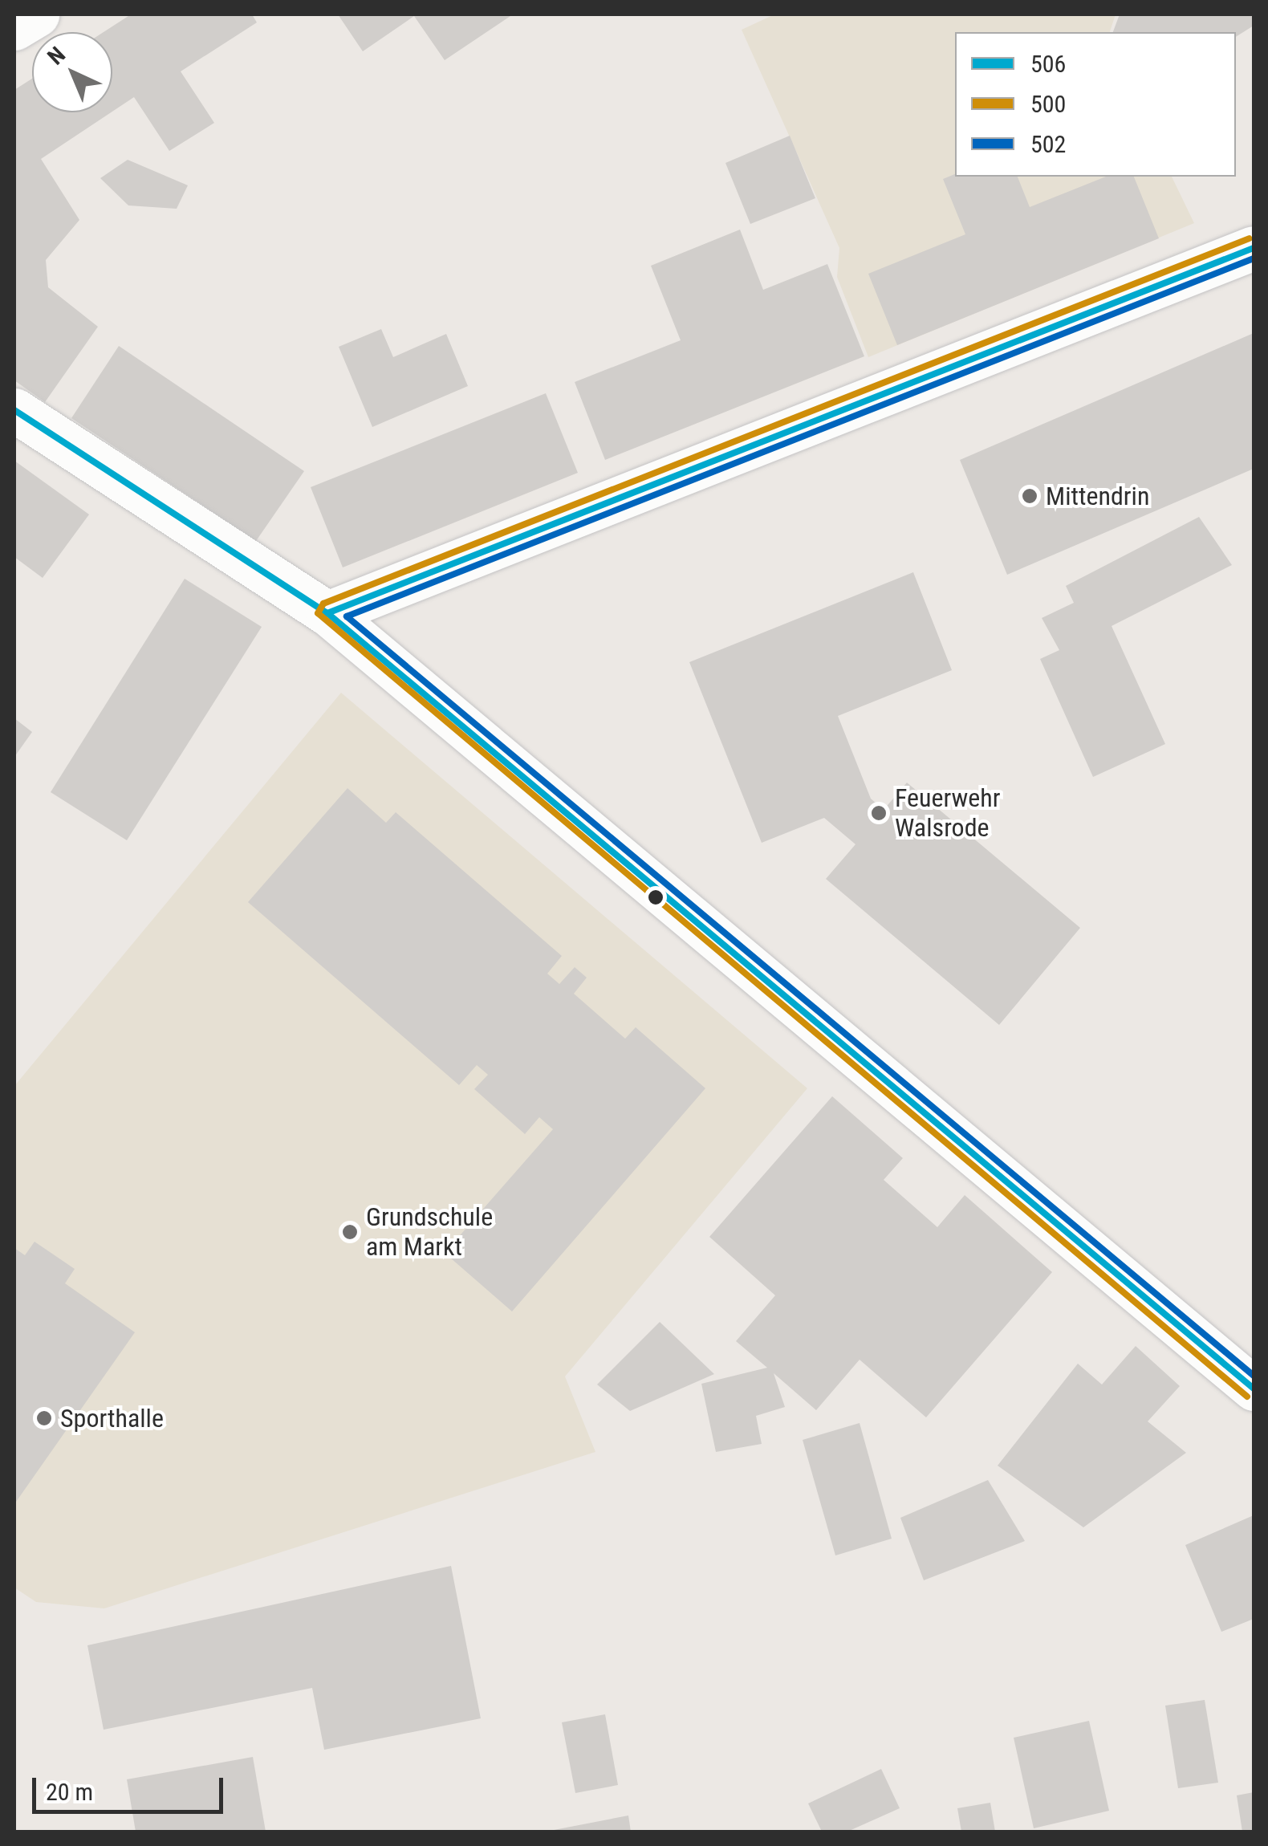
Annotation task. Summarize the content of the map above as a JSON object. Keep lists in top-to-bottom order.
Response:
{
  "places": [
    "Mittendrin",
    "Feuerwehr Walsrode",
    "Grundschule am Markt",
    "Sporthalle"
  ],
  "lines": ["transit line 500", "transit line 506", "transit line 502"],
  "legend": ["506", "500", "502"],
  "scale_bar": "20 m",
  "north": "top left"
}
